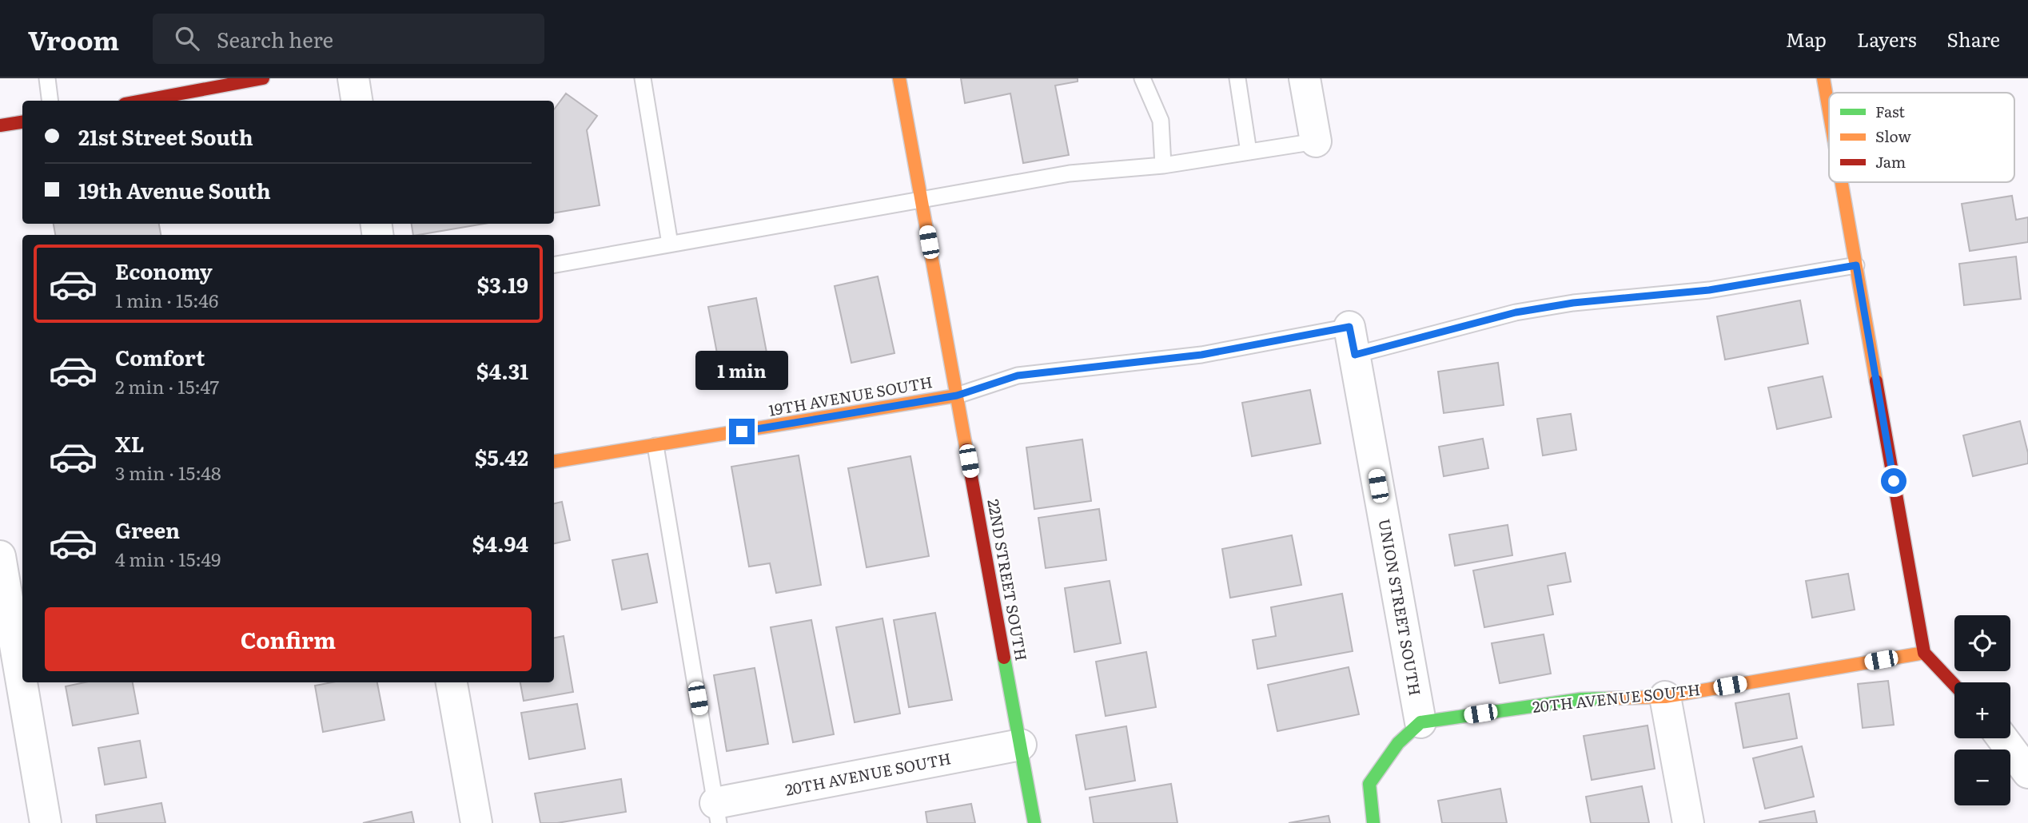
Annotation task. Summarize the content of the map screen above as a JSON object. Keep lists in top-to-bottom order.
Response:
{
  "streets": {
    "street": [
      "19TH AVENUE SOUTH",
      "22ND STREET SOUTH",
      "UNION STREET SOUTH",
      "20TH AVENUE SOUTH"
    ]
  },
  "crossings": [
    ["19TH AVENUE SOUTH", "22ND STREET SOUTH"],
    ["22ND STREET SOUTH", "20TH AVENUE SOUTH"],
    ["UNION STREET SOUTH", "20TH AVENUE SOUTH"]
  ],
  "legend": ["Fast", "Slow", "Jam"],
  "page": {
    "header": "Vroom",
    "search": "Search here",
    "nav": ["Map", "Layers", "Share"],
    "banner": ["21st Street South", "19th Avenue South"],
    "list": [
      {
        "name": "Economy",
        "note": "1 min · 15:46",
        "value": "$3.19"
      },
      {
        "name": "Comfort",
        "note": "2 min · 15:47",
        "value": "$4.31"
      },
      {
        "name": "XL",
        "note": "3 min · 15:48",
        "value": "$5.42"
      },
      {
        "name": "Green",
        "note": "4 min · 15:49",
        "value": "$4.94"
      }
    ],
    "bubble": "1 min",
    "buttons": "Confirm",
    "map_buttons": ["+", "−"]
  }
}
